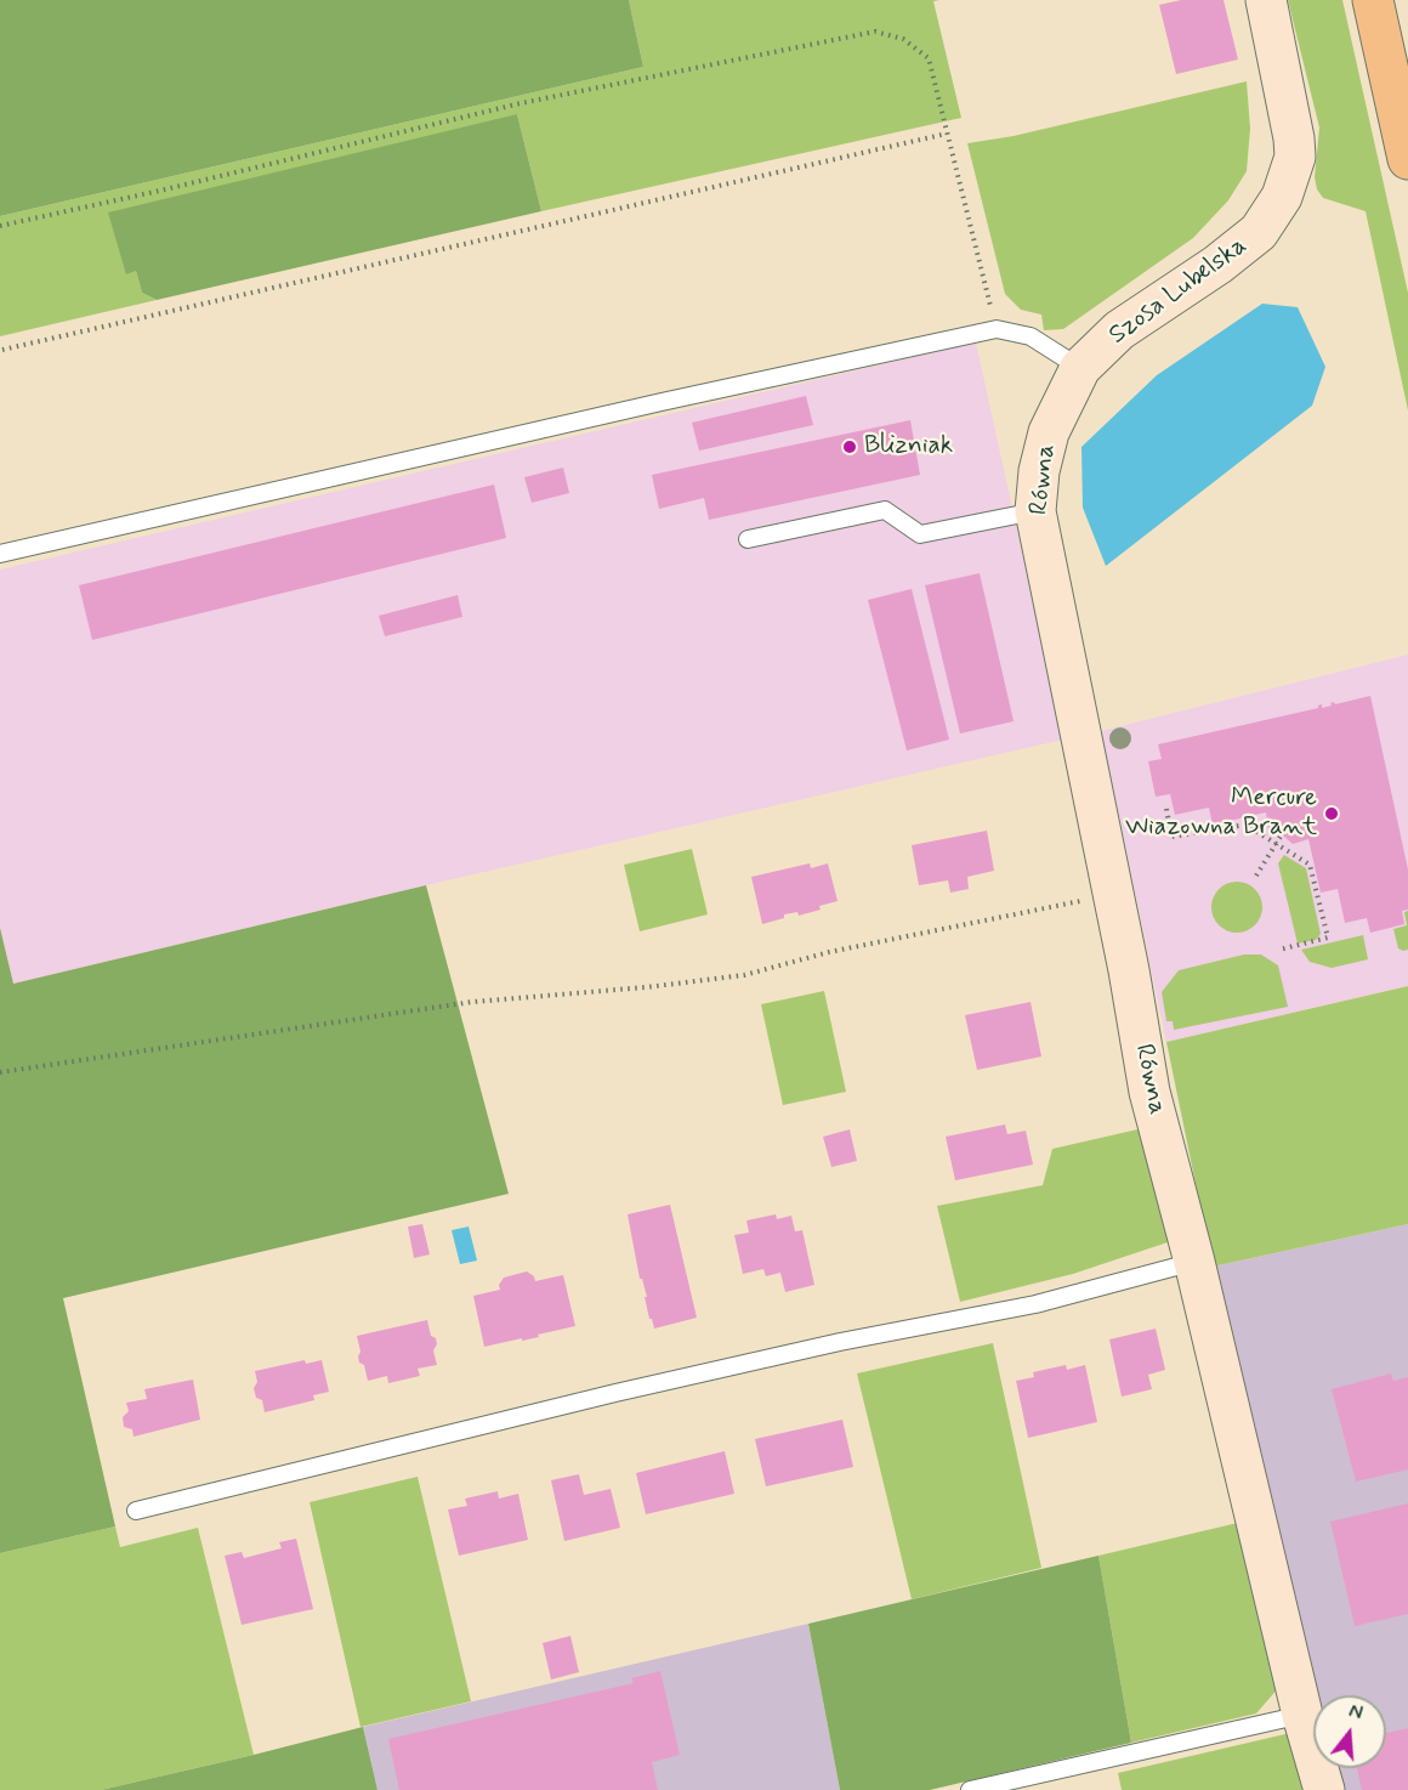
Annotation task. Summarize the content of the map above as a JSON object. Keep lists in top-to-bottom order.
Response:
{
  "streets": {
    "street": ["Szosa Lubelska", "Równa"]
  },
  "crossings": [
    ["Szosa Lubelska", "Równa"]
  ],
  "places": ["Blizniak", "Mercure Wiazowna Brant"],
  "north": "top"
}
